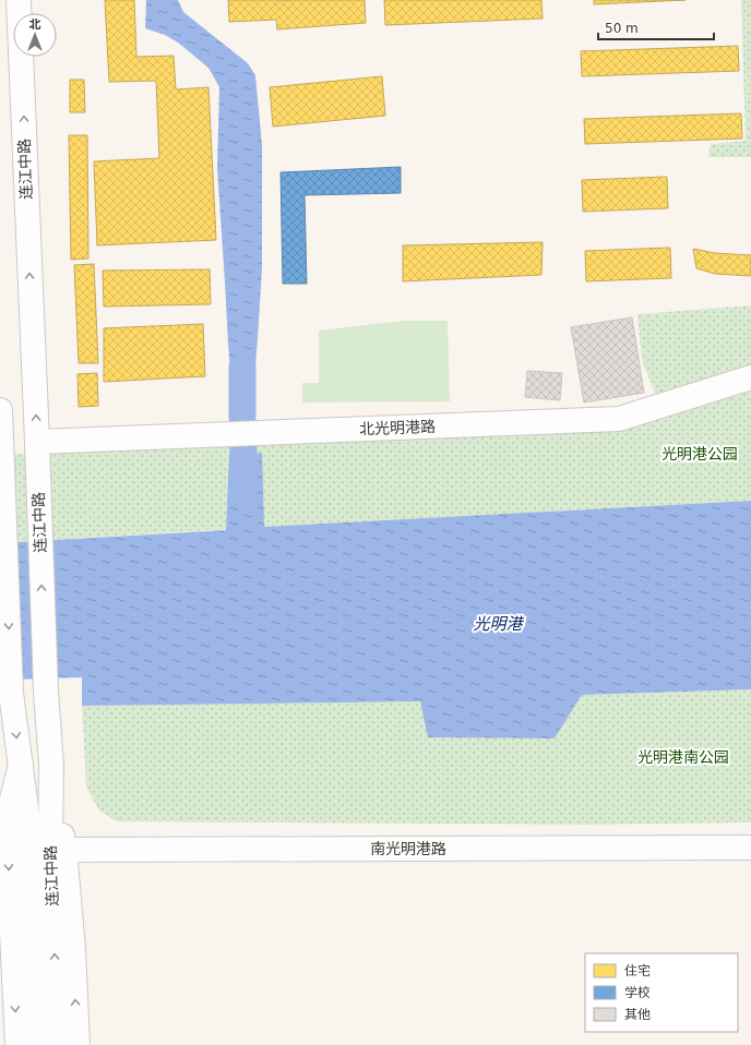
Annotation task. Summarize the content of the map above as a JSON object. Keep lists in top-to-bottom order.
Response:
{
  "streets": {
    "main road": ["连江中路", "北光明港路", "南光明港路"]
  },
  "crossings": [
    ["连江中路", "北光明港路"],
    ["连江中路", "南光明港路"]
  ],
  "water": ["光明港"],
  "parks": ["光明港公园", "光明港南公园"],
  "legend": ["住宅", "学校", "其他"],
  "scale_bar": "50 m",
  "north": "top"
}
